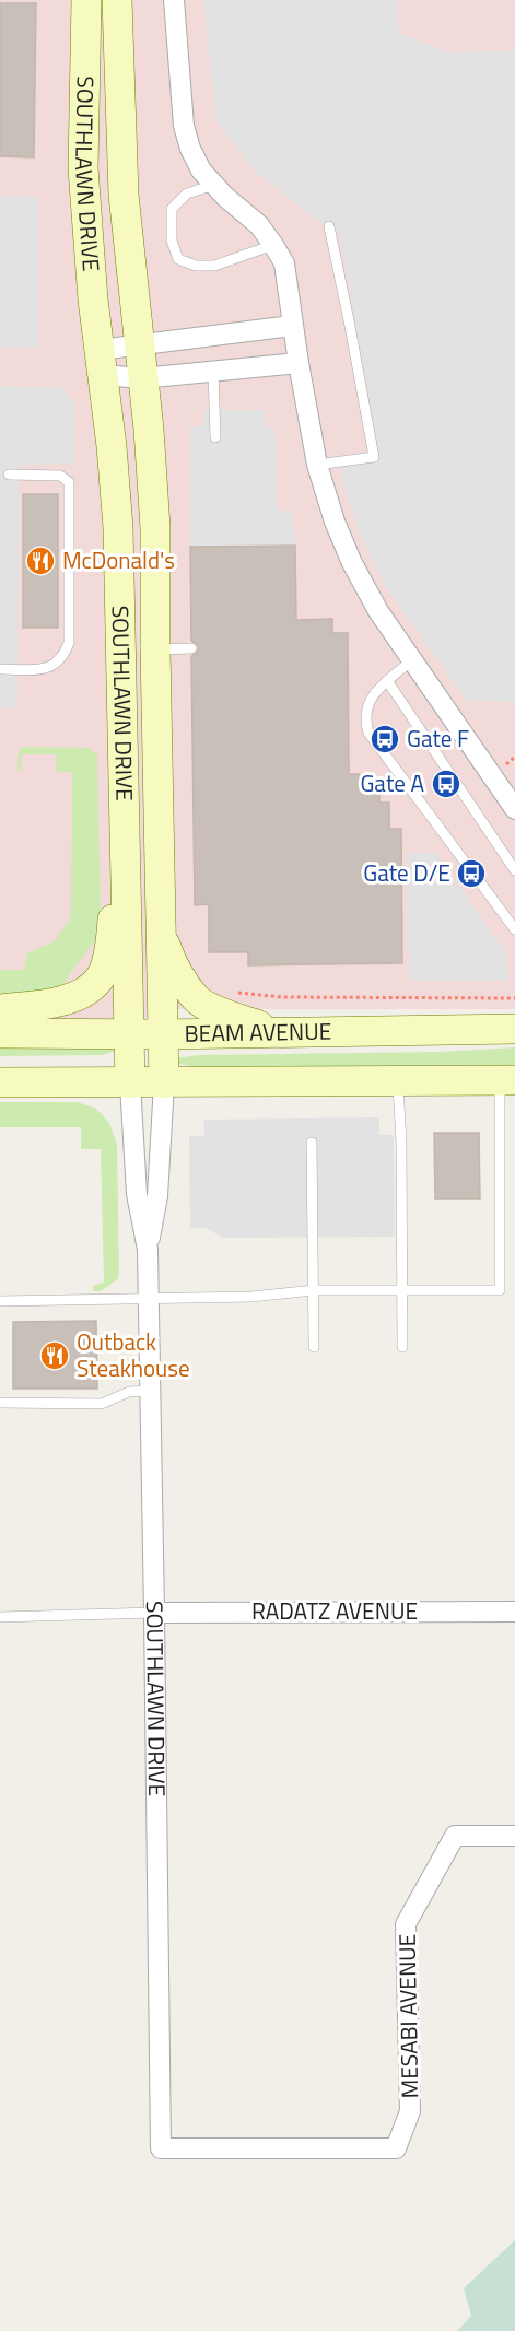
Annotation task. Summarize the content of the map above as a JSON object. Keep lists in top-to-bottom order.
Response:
{
  "streets": {
    "street": [
      "SOUTHLAWN DRIVE",
      "BEAM AVENUE",
      "RADATZ AVENUE",
      "MESABI AVENUE"
    ]
  },
  "crossings": [
    ["SOUTHLAWN DRIVE", "BEAM AVENUE"],
    ["SOUTHLAWN DRIVE", "RADATZ AVENUE"],
    ["SOUTHLAWN DRIVE", "MESABI AVENUE"]
  ],
  "places": {
    "restaurant": ["McDonald's", "Outback Steakhouse"],
    "bus stop": ["Gate F", "Gate A", "Gate D/E"]
  }
}
